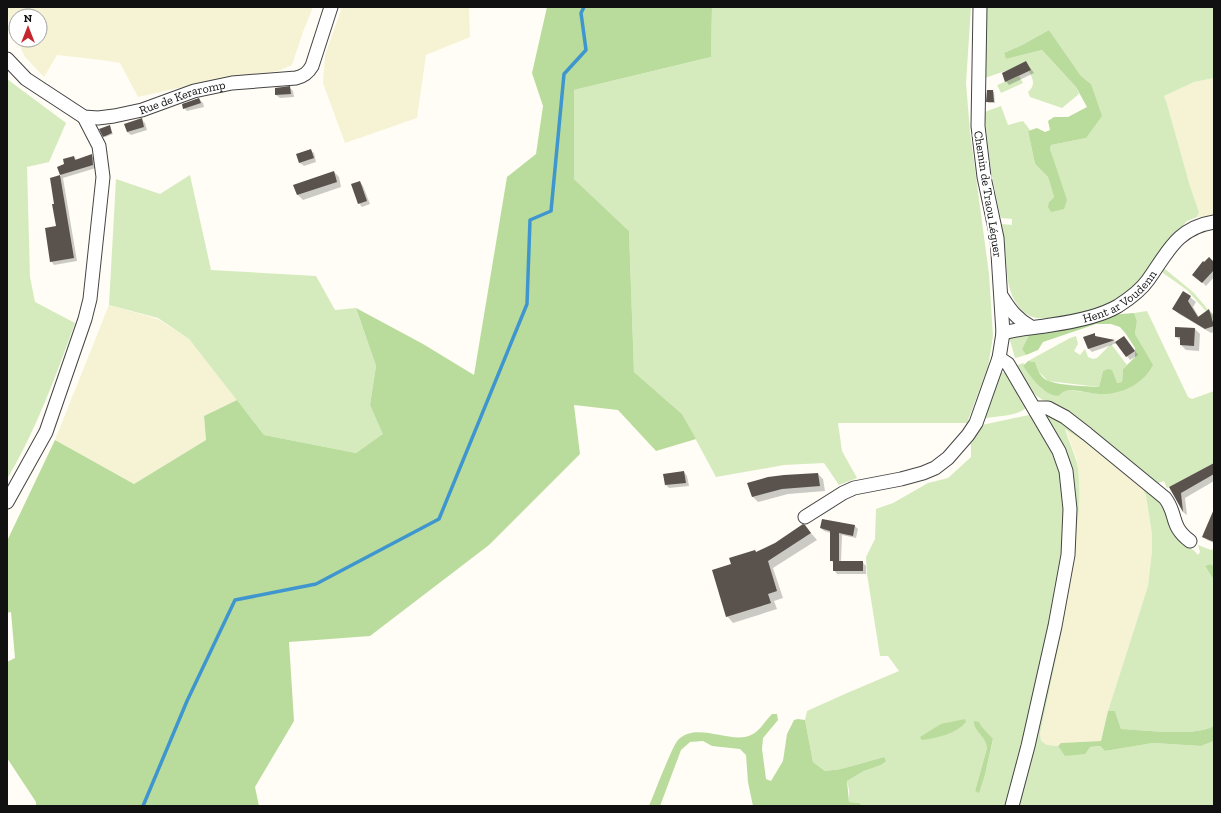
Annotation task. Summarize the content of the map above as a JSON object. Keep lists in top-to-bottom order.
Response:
{
  "streets": {
    "street": ["Rue de Keraromp", "Chemin de Traou Léguer", "Hent ar Voudenn"]
  },
  "crossings": [
    ["Chemin de Traou Léguer", "Hent ar Voudenn"]
  ],
  "north": "top"
}
